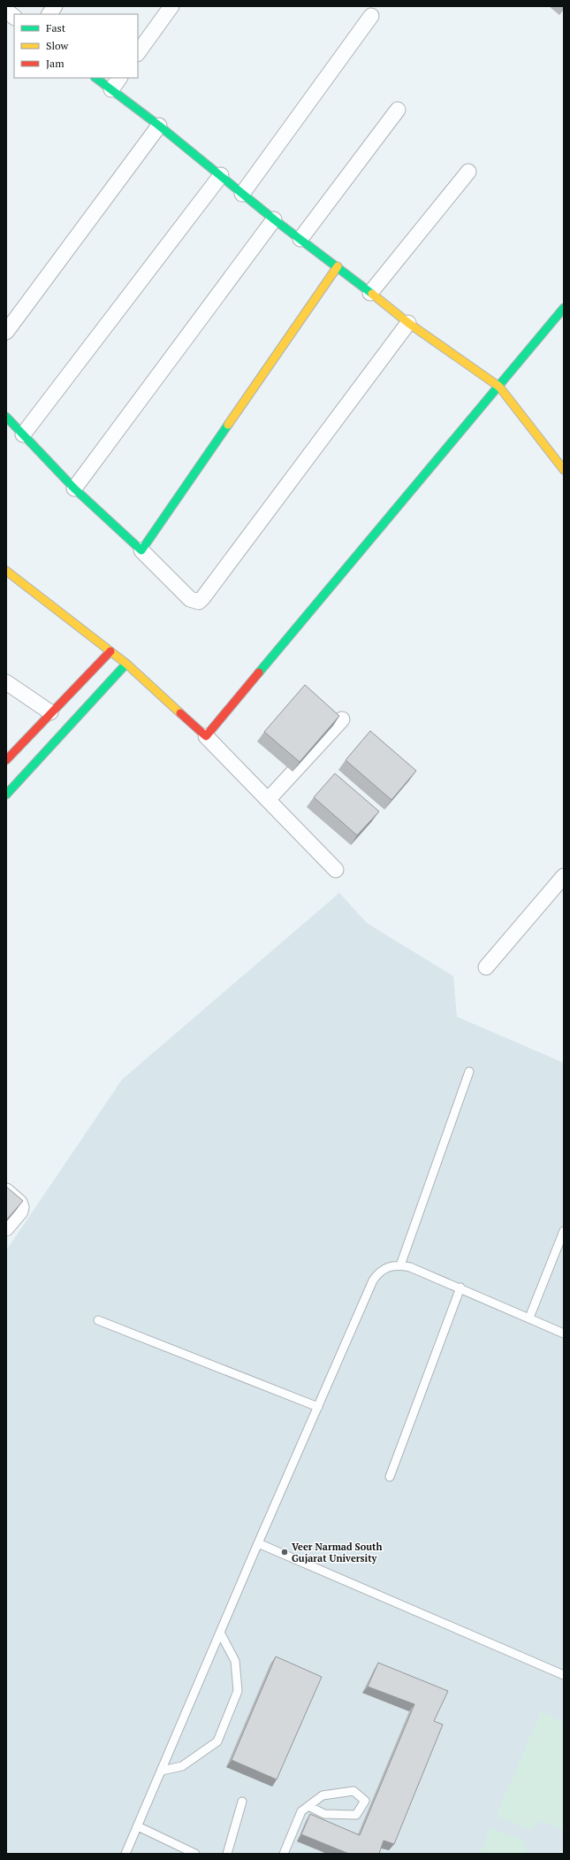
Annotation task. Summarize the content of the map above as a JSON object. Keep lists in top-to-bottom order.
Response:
{
  "places": ["Veer Narmad South Gujarat University"],
  "legend": ["Fast", "Slow", "Jam"]
}
